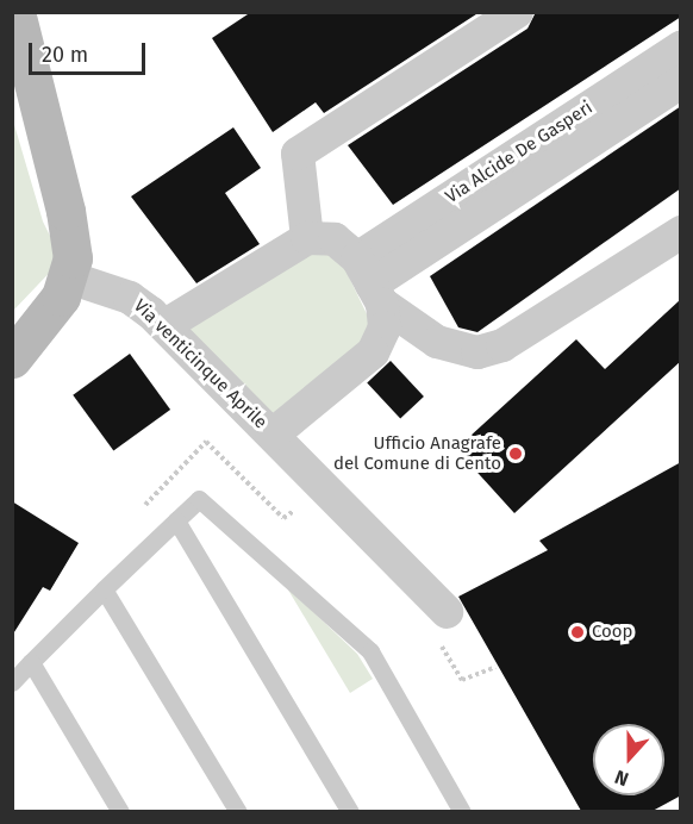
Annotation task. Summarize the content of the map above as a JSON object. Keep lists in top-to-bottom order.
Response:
{
  "streets": {
    "street": ["Via Alcide De Gasperi", "Via venticinque Aprile"]
  },
  "places": ["Ufficio Anagrafe del Comune di Cento", "Coop"],
  "scale_bar": "20 m",
  "north": "bottom"
}
